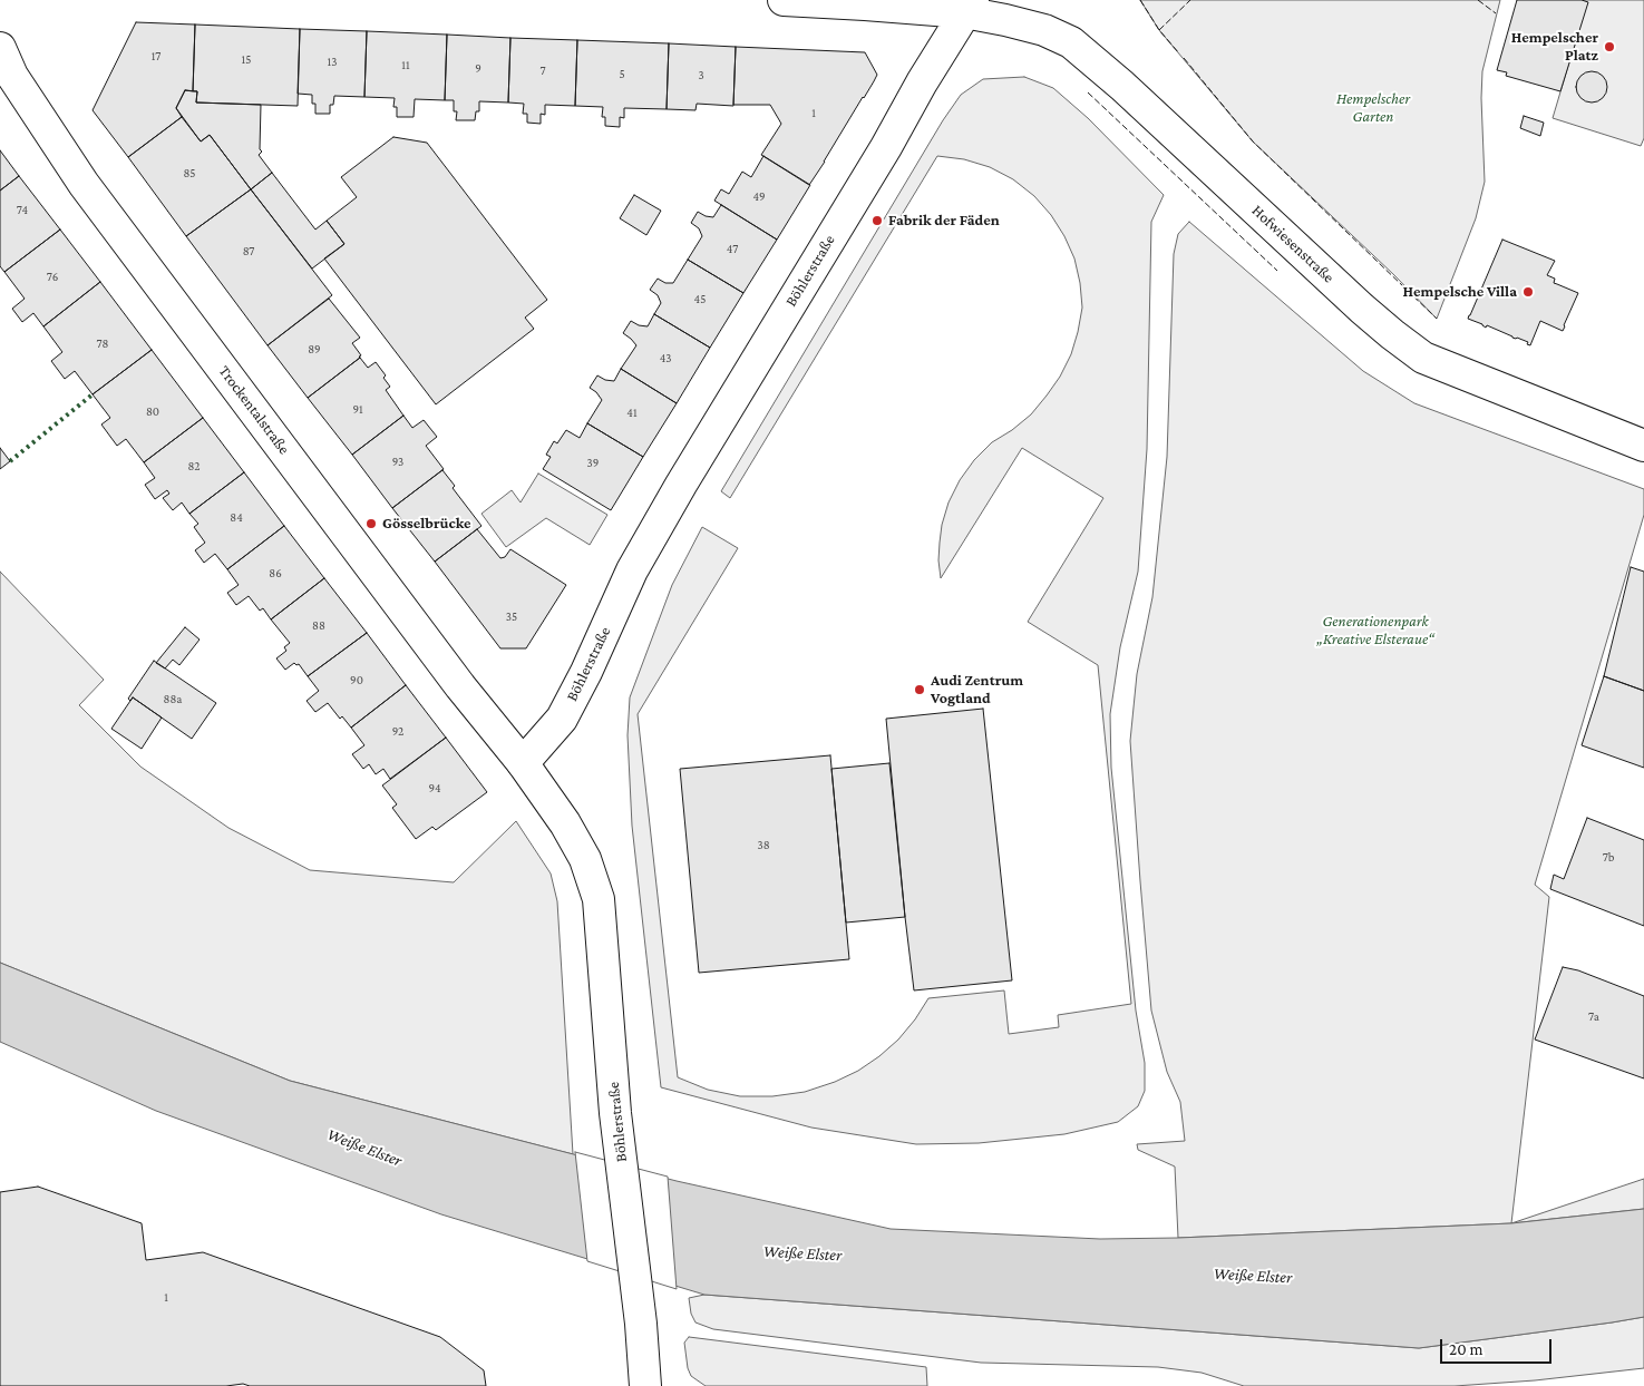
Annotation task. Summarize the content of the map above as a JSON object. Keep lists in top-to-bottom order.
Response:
{
  "streets": {
    "street": ["Hofwiesenstraße", "Böhlerstraße", "Trockentalstraße"]
  },
  "crossings": [
    ["Hofwiesenstraße", "Böhlerstraße"],
    ["Böhlerstraße", "Trockentalstraße"]
  ],
  "water": ["Weiße Elster"],
  "parks": ["Hempelscher Garten", "Generationenpark „Kreative Elsteraue“"],
  "places": [
    "Hempelscher Platz",
    "Fabrik der Fäden",
    "Hempelsche Villa",
    "Gösselbrücke",
    "Audi Zentrum Vogtland"
  ],
  "house_numbers": [
    "17",
    "15",
    "13",
    "11",
    "9",
    "7",
    "5",
    "3",
    "1",
    "85",
    "49",
    "74",
    "47",
    "87",
    "76",
    "45",
    "78",
    "89",
    "43",
    "91",
    "80",
    "41",
    "93",
    "39",
    "82",
    "84",
    "86",
    "35",
    "88",
    "90",
    "88a",
    "92",
    "94",
    "38",
    "7b",
    "7a",
    "1"
  ],
  "scale_bar": "20 m"
}
